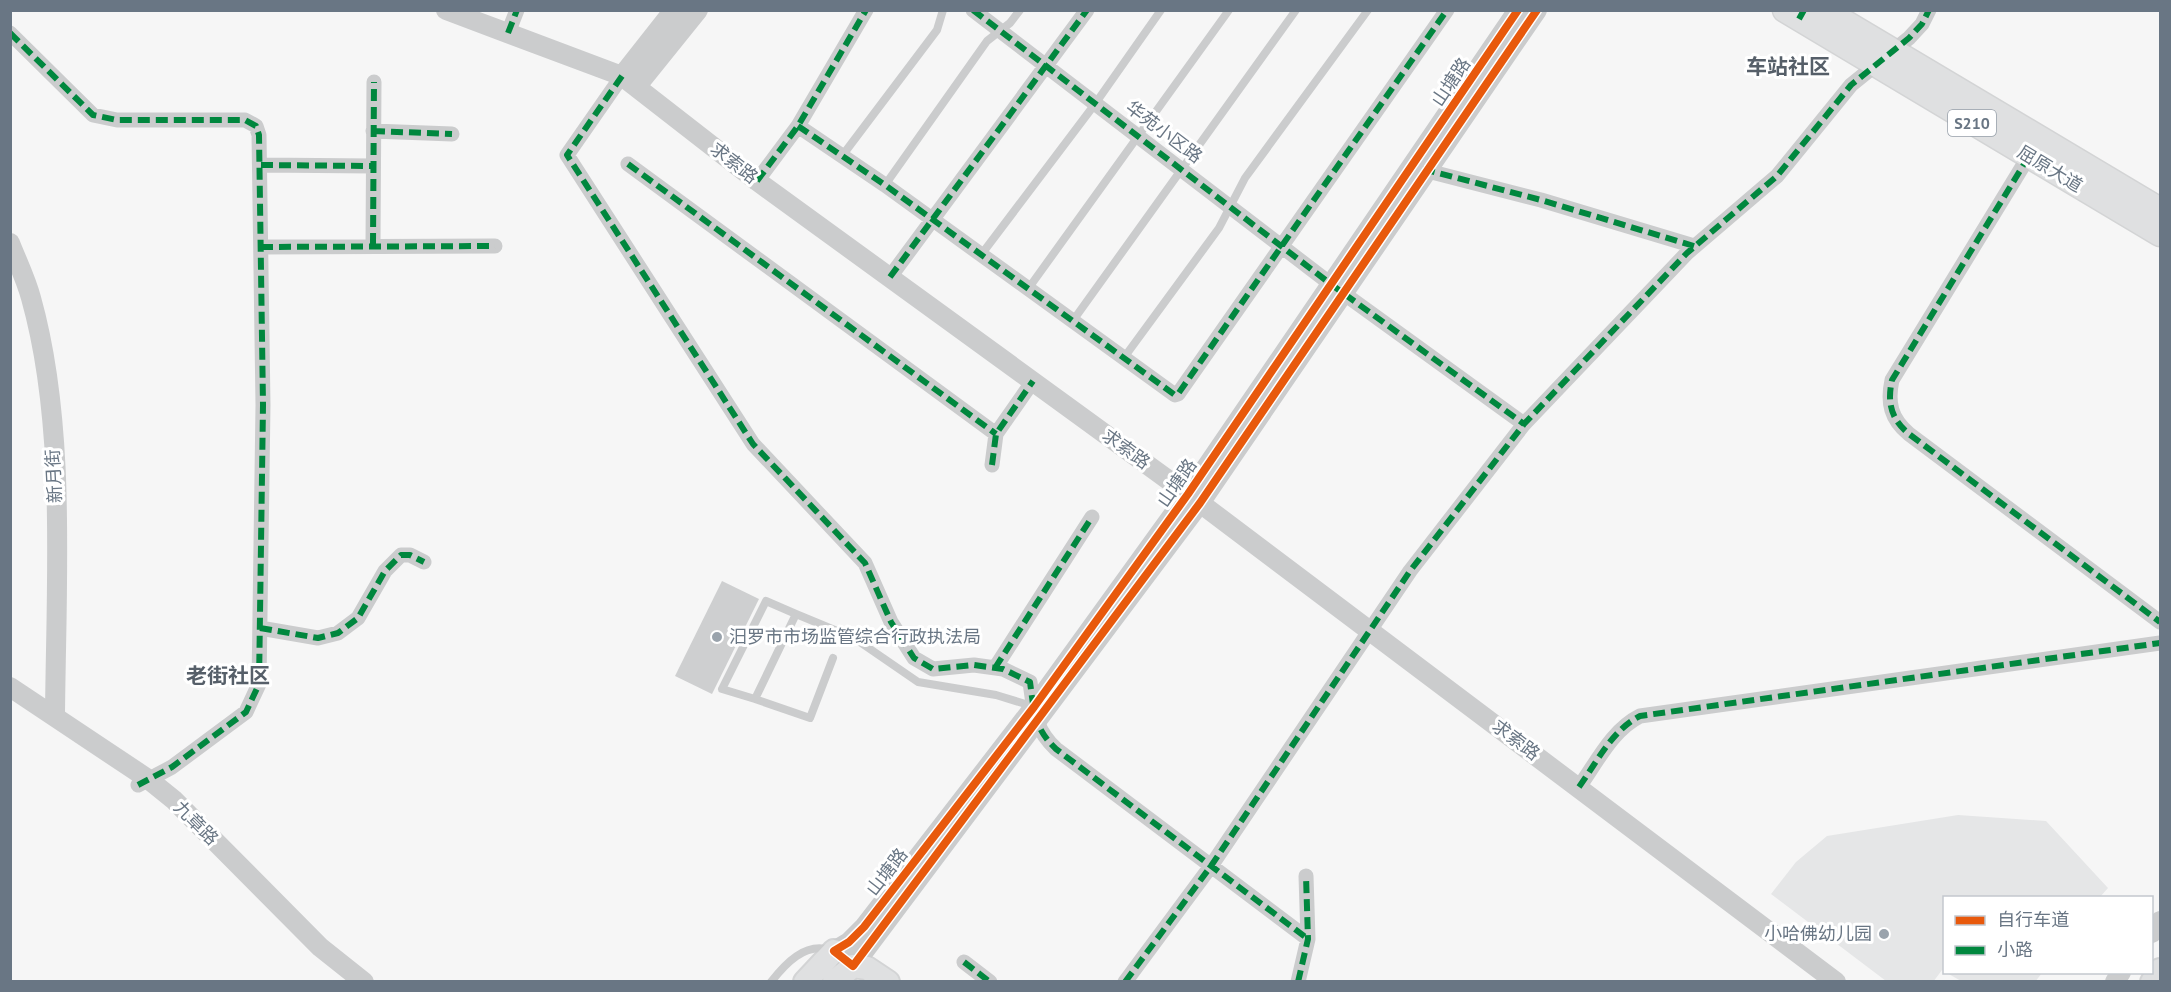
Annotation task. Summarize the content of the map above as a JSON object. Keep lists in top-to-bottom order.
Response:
{
  "streets": {
    "main road": ["S210", "屈原大道"],
    "street": [
      "山塘路",
      "华苑小区路",
      "求索路",
      "新月街",
      "九章路"
    ]
  },
  "crossings": [
    ["山塘路", "华苑小区路"],
    ["山塘路", "求索路"],
    ["新月街", "九章路"]
  ],
  "districts": ["车站社区", "老街社区"],
  "places": ["汨罗市市场监管综合行政执法局", "小哈佛幼儿园"],
  "legend": ["自行车道", "小路"]
}
